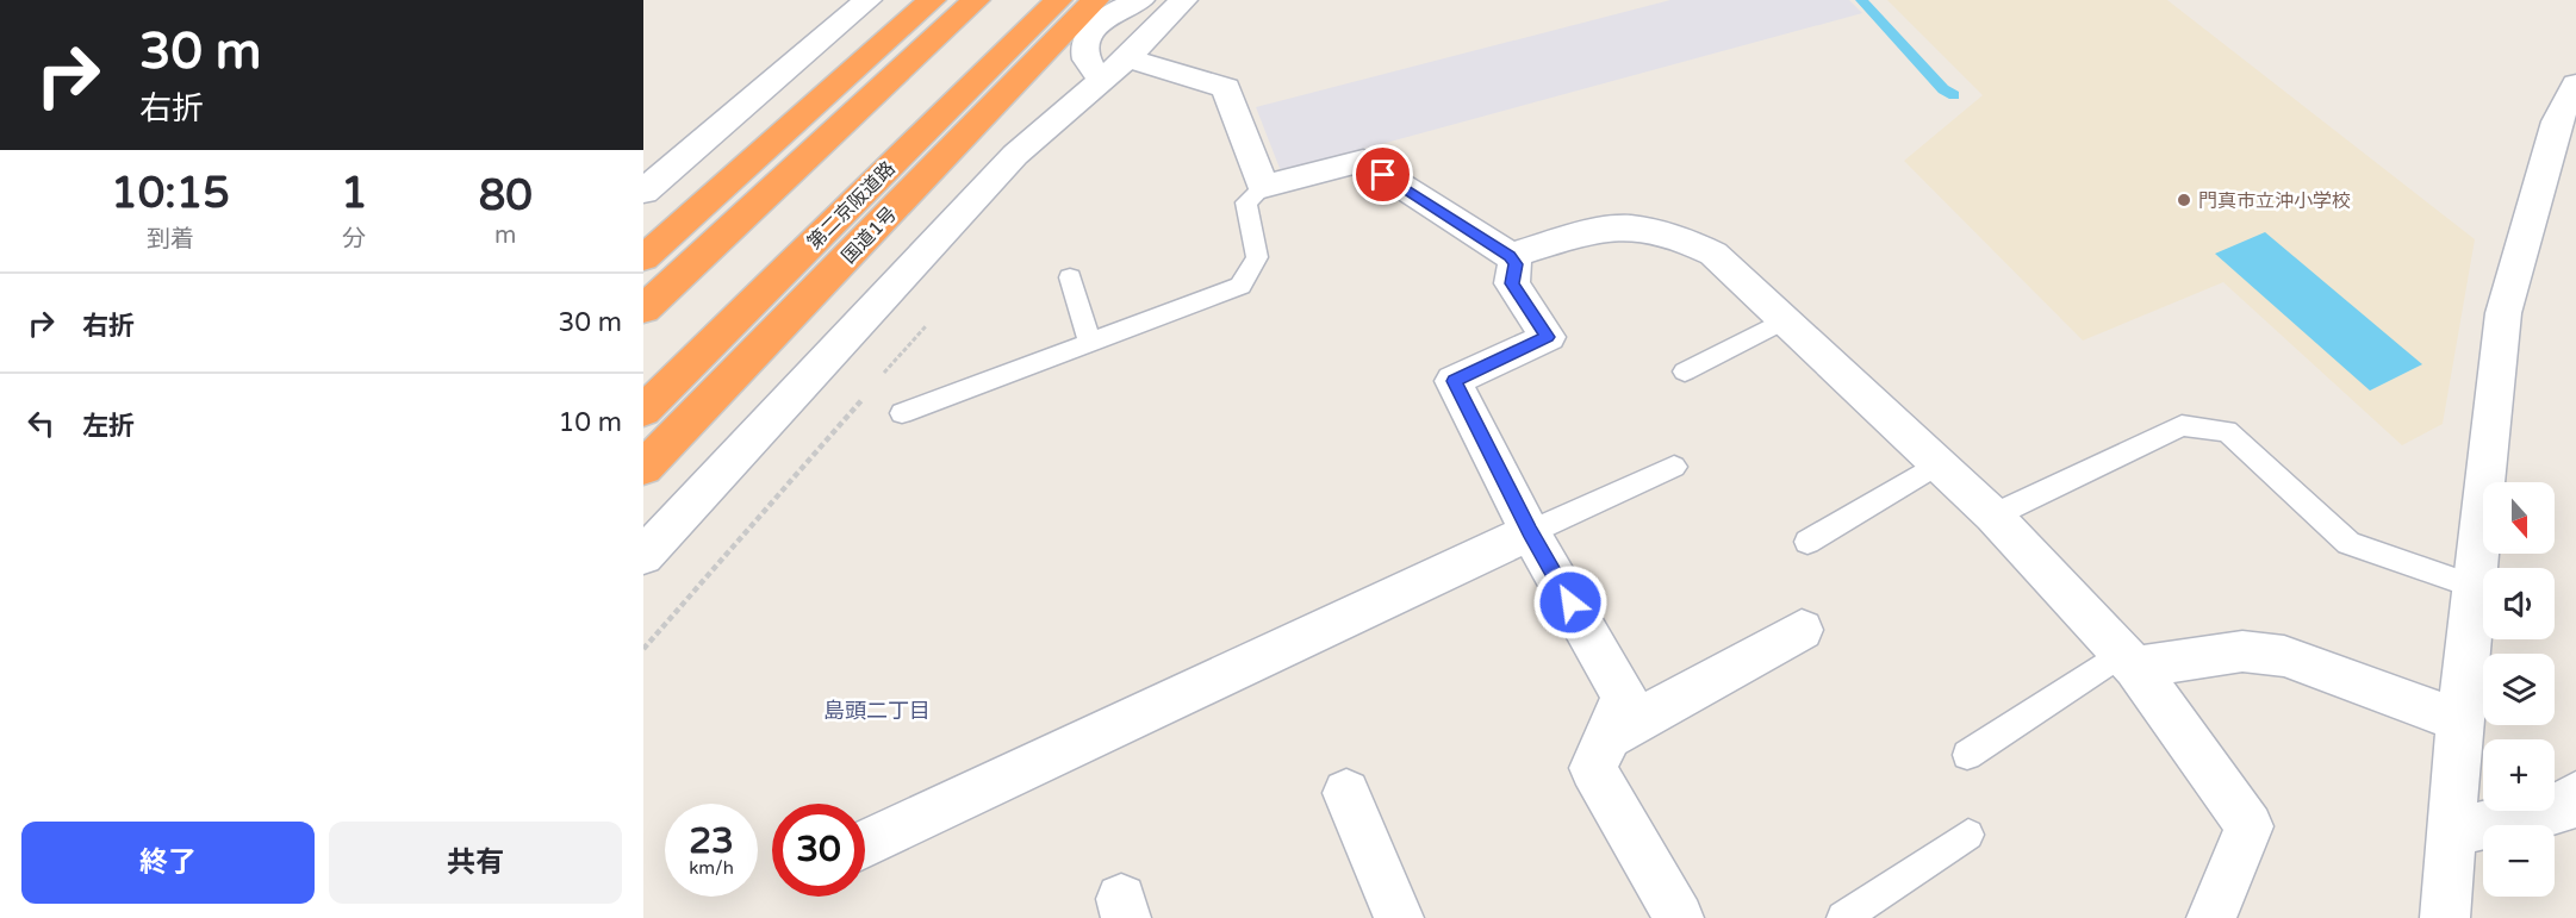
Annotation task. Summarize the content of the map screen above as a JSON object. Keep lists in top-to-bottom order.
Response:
{
  "streets": {
    "highway": ["第二京阪道路", "国道1号"]
  },
  "districts": ["島頭二丁目"],
  "places": ["門真市立沖小学校"],
  "north": "bottom",
  "page": {
    "turn": ["30 m", "右折"],
    "eta": [
      "10:15",
      "到着",
      "1",
      "分",
      "80",
      "m"
    ],
    "list": [
      {
        "name": "右折",
        "value": "30 m"
      },
      {
        "name": "左折",
        "value": "10 m"
      }
    ],
    "map_buttons": ["+", "−"],
    "speed": "23 km/h",
    "limit": "30",
    "buttons": ["終了", "共有"]
  }
}
